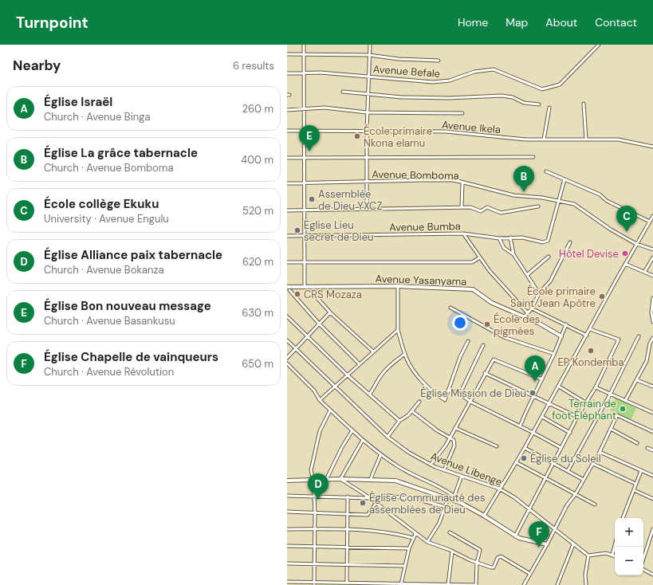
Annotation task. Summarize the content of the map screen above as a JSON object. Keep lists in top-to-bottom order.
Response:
{
  "streets": {
    "street": [
      "Avenue Befale",
      "Avenue Ikela",
      "Avenue Bomboma",
      "Avenue Bumba",
      "Avenue Yasanyama",
      "Avenue Libenge"
    ]
  },
  "crossings": [
    ["Avenue Bomboma", "Avenue Bumba"]
  ],
  "places": [
    "École primaire Nkona elamu",
    "Assemblée de Dieu YXCZ",
    "Eglise Lieu secret de Dieu",
    "Hôtel Devise",
    "CRS Mozaza",
    "École primaire Saint Jean Apôtre",
    "École des pigmées",
    "EP Kondemba",
    "Église Mission de Dieu",
    "Terrain de foot Éléphant",
    "Église du Soleil",
    "Église Communauté des assemblées de Dieu"
  ],
  "page": {
    "header": "Turnpoint",
    "nav": [
      "Home",
      "Map",
      "About",
      "Contact"
    ],
    "heading": ["Nearby", "6 results"],
    "list": [
      {
        "mark": "A",
        "name": "Église Israël",
        "note": "Church · Avenue Binga",
        "value": "260 m"
      },
      {
        "mark": "B",
        "name": "Église La grâce tabernacle",
        "note": "Church · Avenue Bomboma",
        "value": "400 m"
      },
      {
        "mark": "C",
        "name": "École collège Ekuku",
        "note": "University · Avenue Engulu",
        "value": "520 m"
      },
      {
        "mark": "D",
        "name": "Église Alliance paix tabernacle",
        "note": "Church · Avenue Bokanza",
        "value": "620 m"
      },
      {
        "mark": "E",
        "name": "Église Bon nouveau message",
        "note": "Church · Avenue Basankusu",
        "value": "630 m"
      },
      {
        "mark": "F",
        "name": "Église Chapelle de vainqueurs",
        "note": "Church · Avenue Révolution",
        "value": "650 m"
      }
    ],
    "pins": [
      "E",
      "B",
      "C",
      "A",
      "D",
      "F"
    ],
    "map_buttons": ["+", "−"]
  }
}
